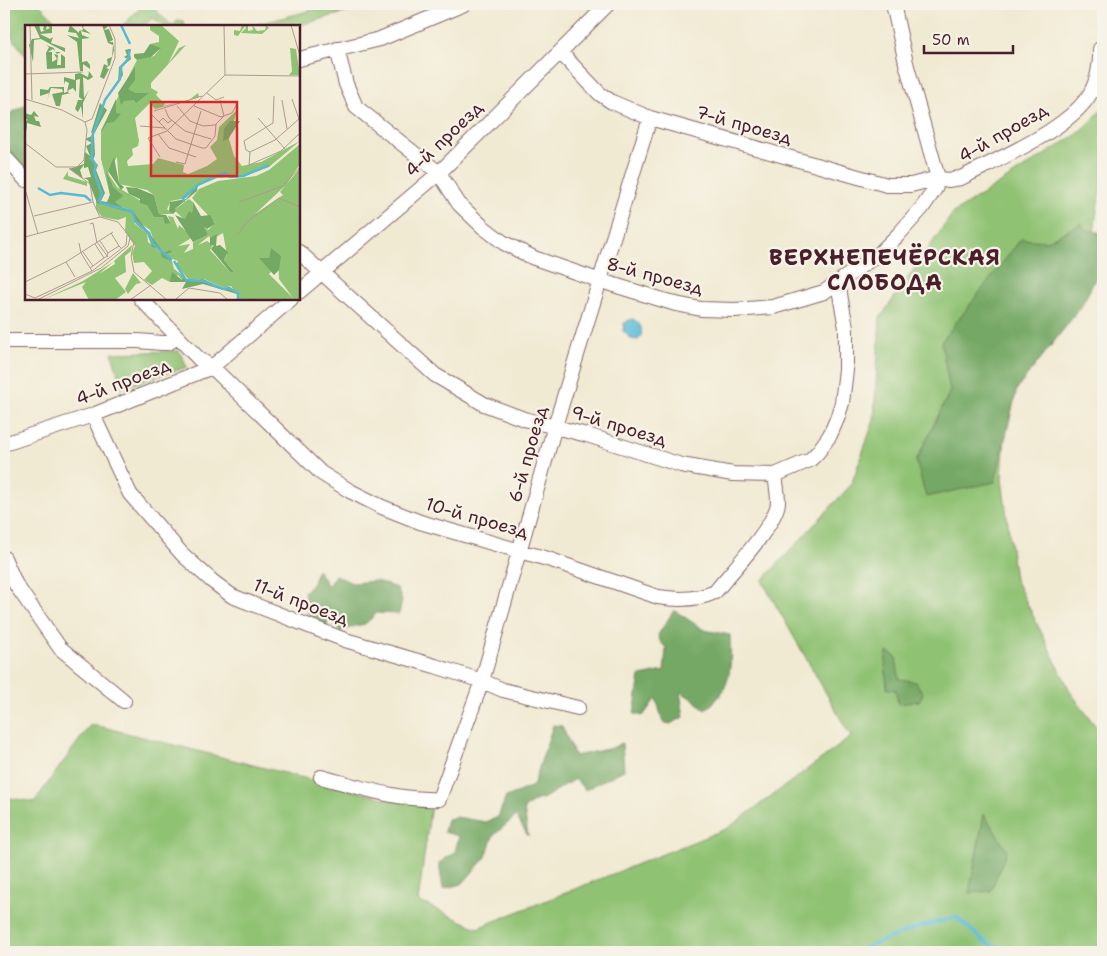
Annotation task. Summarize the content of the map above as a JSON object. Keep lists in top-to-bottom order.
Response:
{
  "streets": {
    "street": [
      "7-й проезд",
      "4-й проезд",
      "8-й проезд",
      "9-й проезд",
      "6-й проезд",
      "10-й проезд",
      "11-й проезд"
    ]
  },
  "crossings": [
    ["7-й проезд", "4-й проезд"],
    ["7-й проезд", "8-й проезд"],
    ["7-й проезд", "6-й проезд"],
    ["4-й проезд", "8-й проезд"],
    ["4-й проезд", "9-й проезд"],
    ["4-й проезд", "10-й проезд"],
    ["4-й проезд", "11-й проезд"],
    ["8-й проезд", "6-й проезд"],
    ["9-й проезд", "6-й проезд"],
    ["9-й проезд", "10-й проезд"],
    ["6-й проезд", "10-й проезд"],
    ["6-й проезд", "11-й проезд"]
  ],
  "districts": ["ВЕРХНЕПЕЧЁРСКАЯ СЛОБОДА"],
  "scale_bar": "50 m"
}
